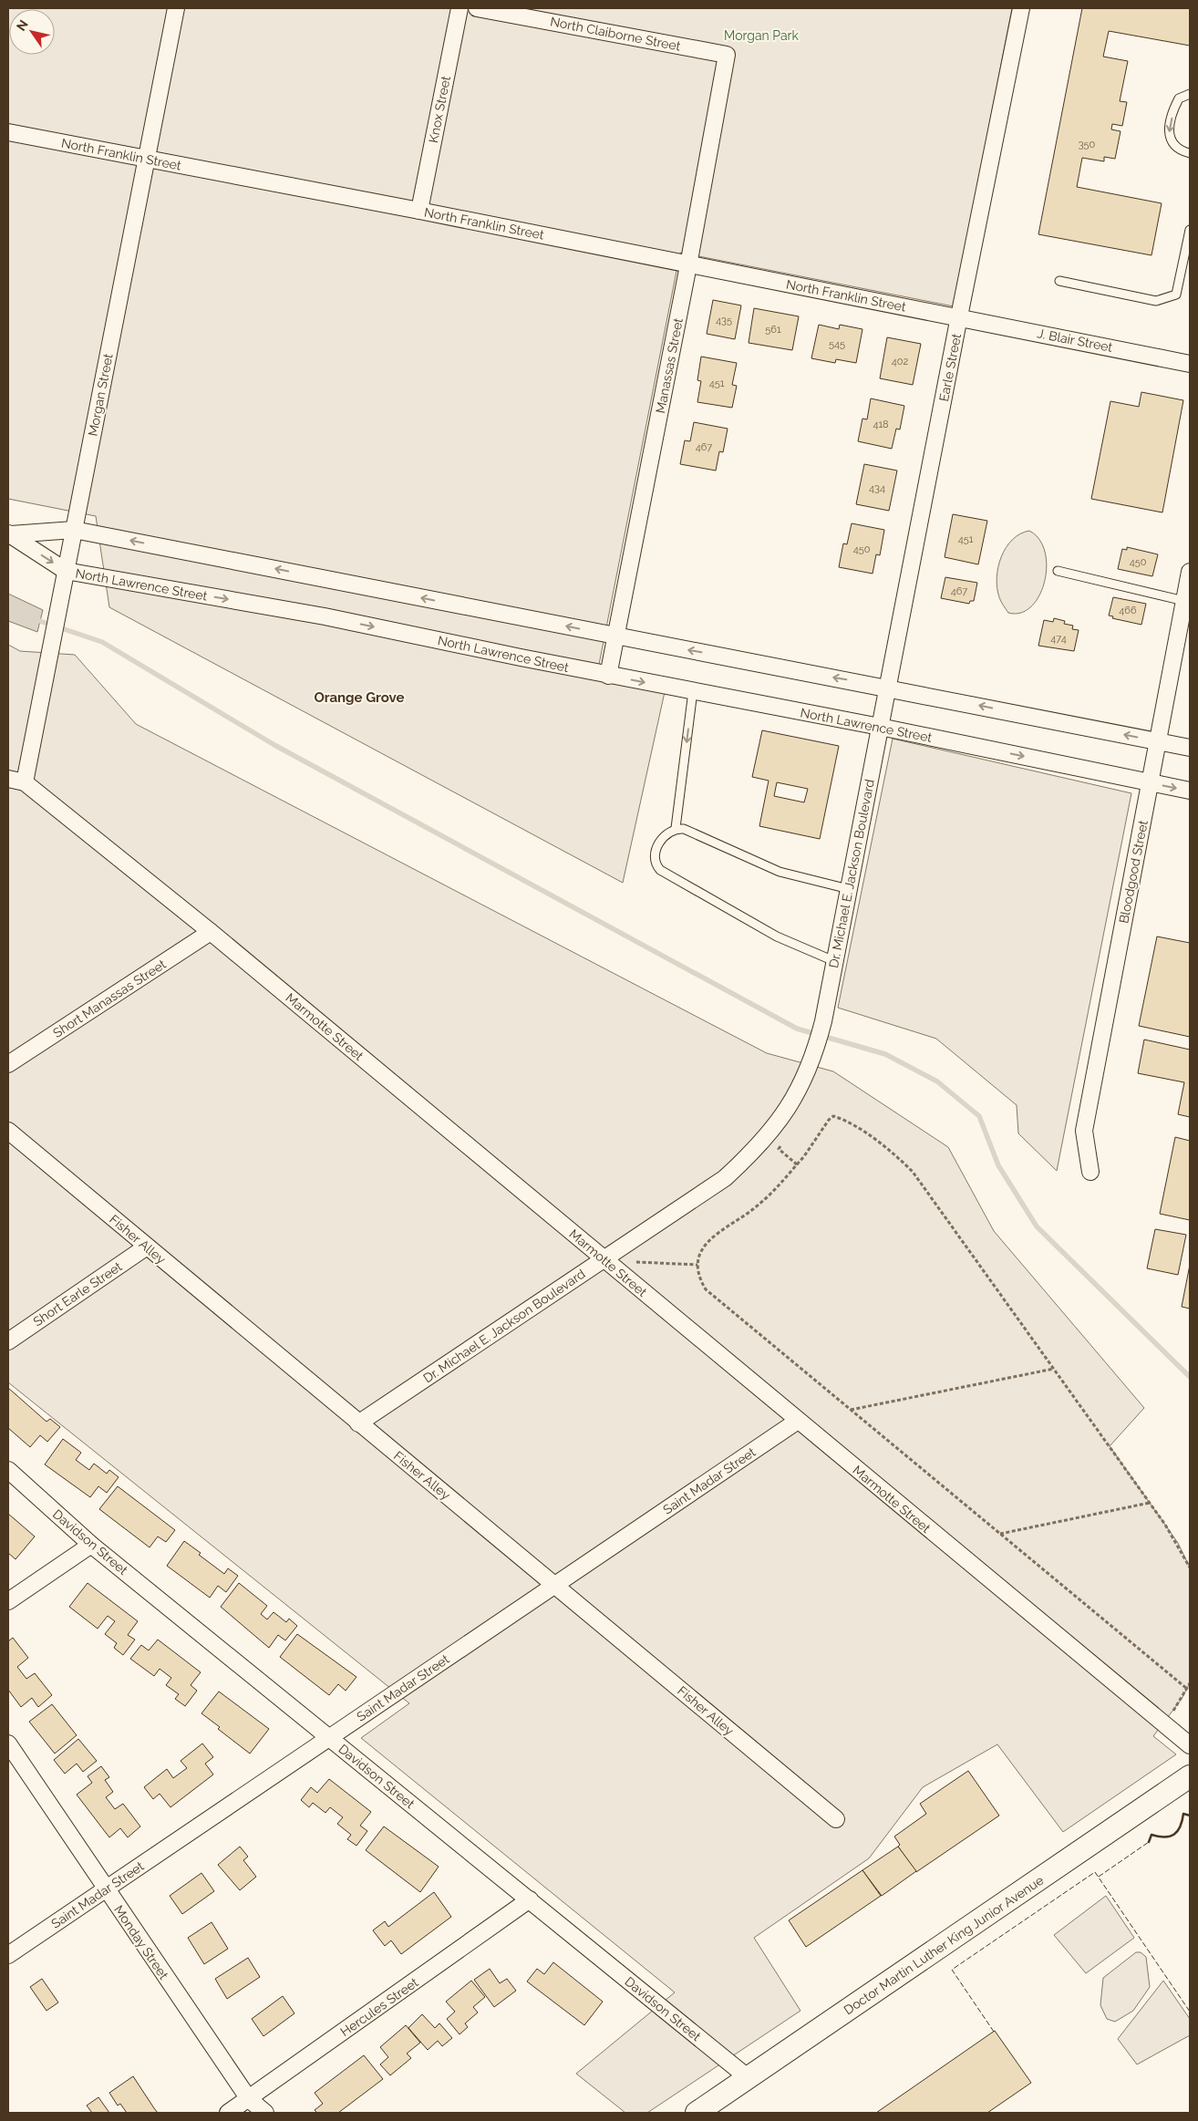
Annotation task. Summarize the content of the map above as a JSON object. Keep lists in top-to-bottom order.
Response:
{
  "streets": {
    "main road": ["Doctor Martin Luther King Junior Avenue"],
    "street": [
      "North Claiborne Street",
      "Knox Street",
      "North Franklin Street",
      "J. Blair Street",
      "Manassas Street",
      "Earle Street",
      "Morgan Street",
      "North Lawrence Street",
      "Bloodgood Street",
      "Dr. Michael E. Jackson Boulevard",
      "Short Manassas Street",
      "Marmotte Street",
      "Fisher Alley",
      "Short Earle Street",
      "Saint Madar Street",
      "Davidson Street",
      "Monday Street",
      "Hercules Street"
    ]
  },
  "crossings": [
    ["North Claiborne Street", "Manassas Street"],
    ["Knox Street", "North Franklin Street"],
    ["North Franklin Street", "J. Blair Street"],
    ["North Franklin Street", "Manassas Street"],
    ["North Franklin Street", "Earle Street"],
    ["North Franklin Street", "Morgan Street"],
    ["J. Blair Street", "Earle Street"],
    ["Manassas Street", "North Lawrence Street"],
    ["Earle Street", "North Lawrence Street"],
    ["Earle Street", "Dr. Michael E. Jackson Boulevard"],
    ["Morgan Street", "North Lawrence Street"],
    ["Morgan Street", "Marmotte Street"],
    ["North Lawrence Street", "Bloodgood Street"],
    ["North Lawrence Street", "Dr. Michael E. Jackson Boulevard"],
    ["Dr. Michael E. Jackson Boulevard", "Marmotte Street"],
    ["Dr. Michael E. Jackson Boulevard", "Fisher Alley"],
    ["Short Manassas Street", "Marmotte Street"],
    ["Marmotte Street", "Saint Madar Street"],
    ["Fisher Alley", "Short Earle Street"],
    ["Fisher Alley", "Saint Madar Street"],
    ["Saint Madar Street", "Davidson Street"],
    ["Saint Madar Street", "Monday Street"],
    ["Davidson Street", "Doctor Martin Luther King Junior Avenue"],
    ["Davidson Street", "Hercules Street"],
    ["Monday Street", "Hercules Street"]
  ],
  "districts": ["Orange Grove"],
  "parks": ["Morgan Park"],
  "house_numbers": [
    "350",
    "435",
    "561",
    "545",
    "402",
    "451",
    "418",
    "467",
    "434",
    "451",
    "450",
    "450",
    "467",
    "466",
    "474"
  ],
  "north": "top left"
}
